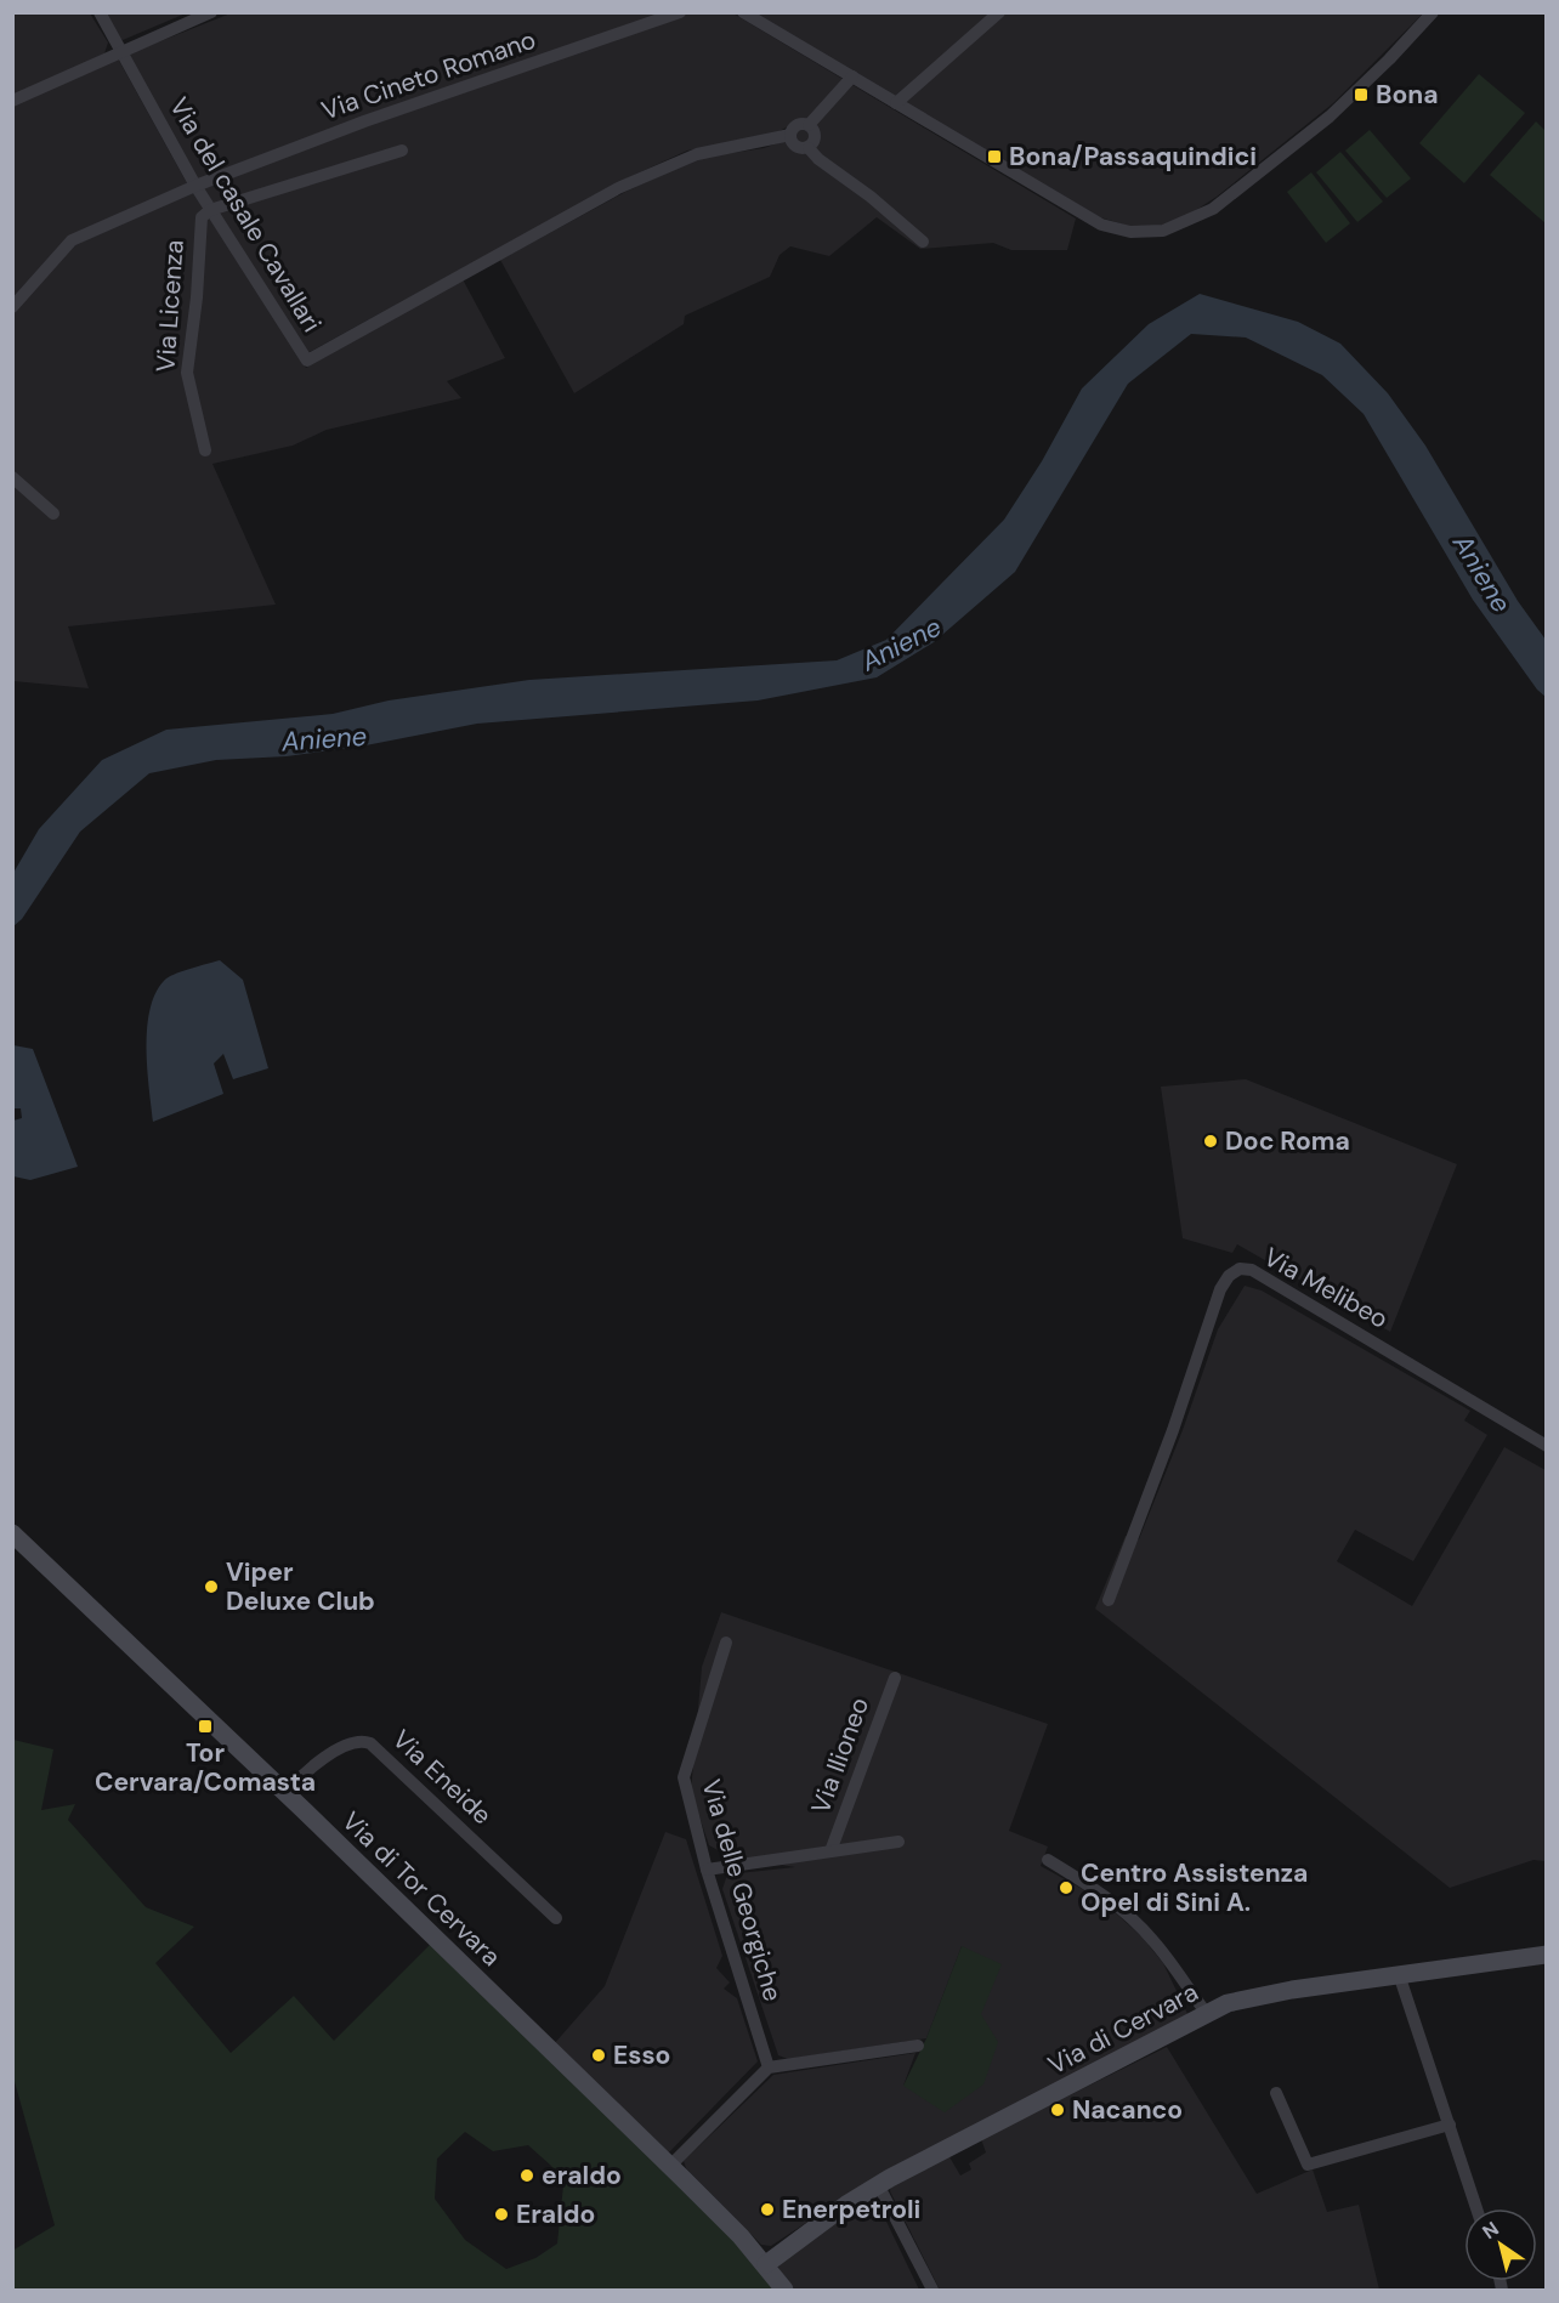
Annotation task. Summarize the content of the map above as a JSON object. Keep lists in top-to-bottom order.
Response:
{
  "streets": {
    "street": [
      "Via Cineto Romano",
      "Via del casale Cavallari",
      "Via Licenza",
      "Via Melibeo",
      "Via Ilioneo",
      "Via Eneide",
      "Via di Tor Cervara",
      "Via delle Georgiche",
      "Via di Cervara"
    ]
  },
  "crossings": [
    ["Via Cineto Romano", "Via del casale Cavallari"],
    ["Via del casale Cavallari", "Via Licenza"],
    ["Via Eneide", "Via di Tor Cervara"],
    ["Via di Tor Cervara", "Via di Cervara"]
  ],
  "water": ["Aniene"],
  "places": {
    "transit": ["Bona", "Bona/Passaquindici", "Tor Cervara/Comasta"],
    "other": [
      "Doc Roma",
      "Viper Deluxe Club",
      "Centro Assistenza Opel di Sini A.",
      "Esso",
      "Nacanco",
      "eraldo",
      "Enerpetroli",
      "Eraldo"
    ]
  },
  "north": "top left"
}
